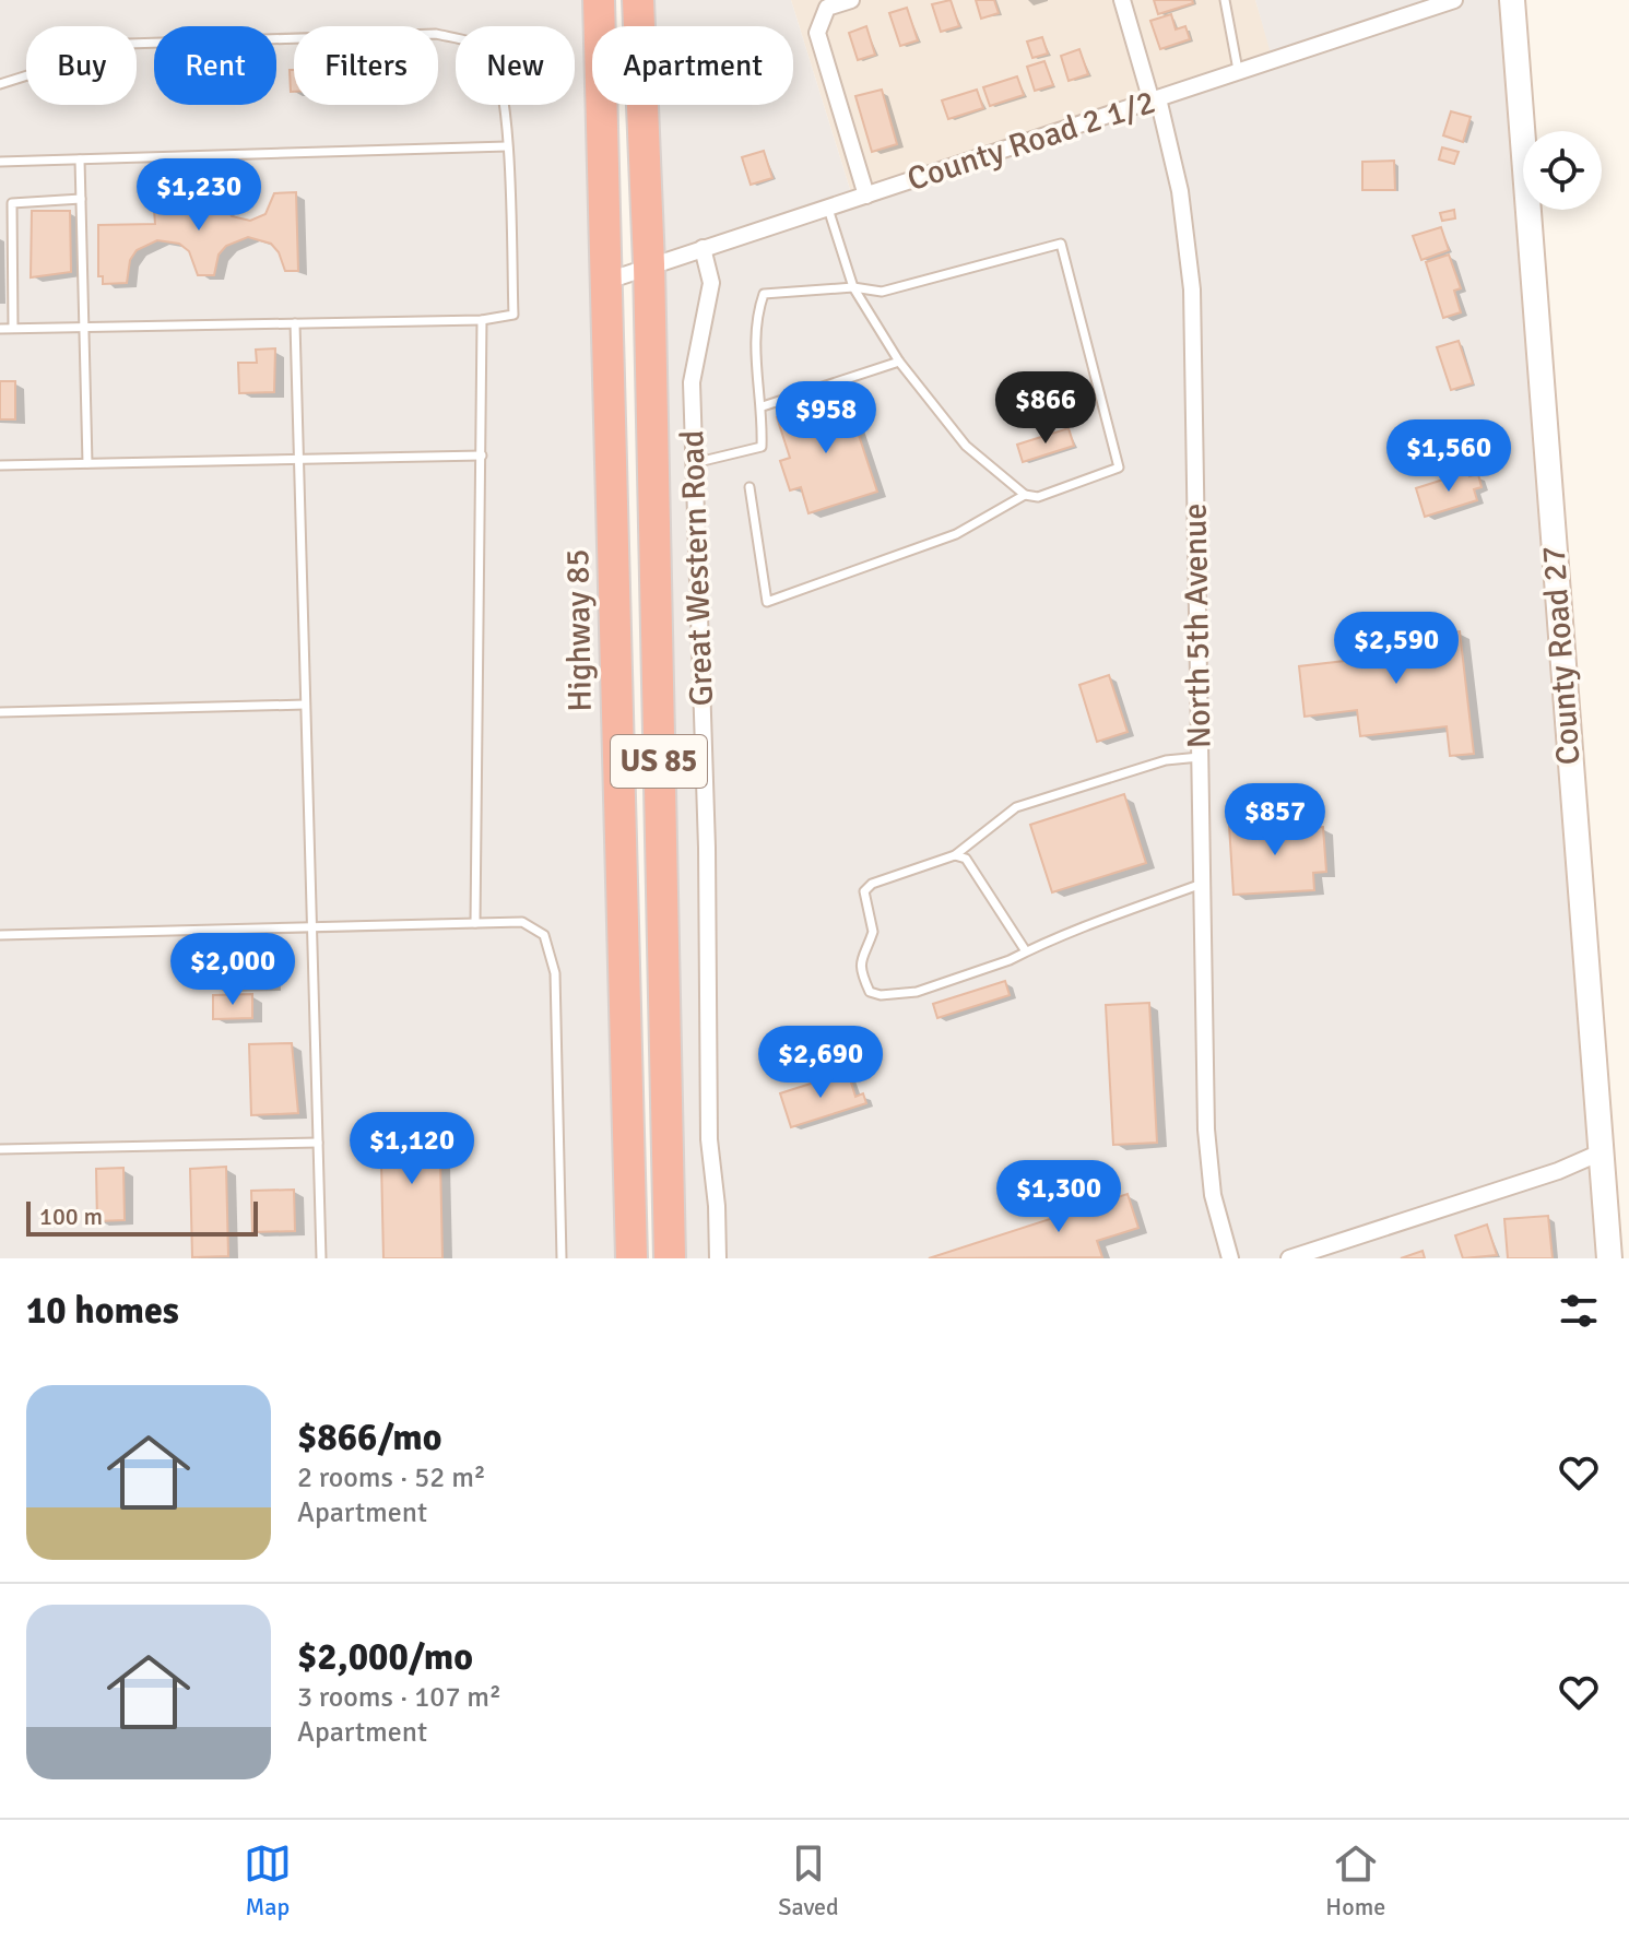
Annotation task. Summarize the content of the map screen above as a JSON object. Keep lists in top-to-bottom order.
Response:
{
  "streets": {
    "highway": ["Highway 85", "US 85"],
    "street": [
      "County Road 2 1/2",
      "Great Western Road",
      "North 5th Avenue",
      "County Road 27"
    ]
  },
  "crossings": [
    ["County Road 2 1/2", "Great Western Road"],
    ["County Road 2 1/2", "North 5th Avenue"],
    ["County Road 2 1/2", "Highway 85"],
    ["County Road 2 1/2", "US 85"]
  ],
  "scale_bar": "100 m",
  "page": {
    "chip": [
      "Buy",
      "Rent",
      "Filters",
      "New",
      "Apartment"
    ],
    "price": [
      "$1,230",
      "$866",
      "$958",
      "$1,560",
      "$2,590",
      "$857",
      "$2,000",
      "$2,690",
      "$1,120",
      "$1,300"
    ],
    "scale": "100 m",
    "heading": "10 homes",
    "list": [
      {
        "name": "$866/mo",
        "note": "2 rooms · 52 m² · Apartment"
      },
      {
        "name": "$2,000/mo",
        "note": "3 rooms · 107 m² · Apartment"
      }
    ],
    "tabs": ["Map", "Saved", "Home"]
  }
}
